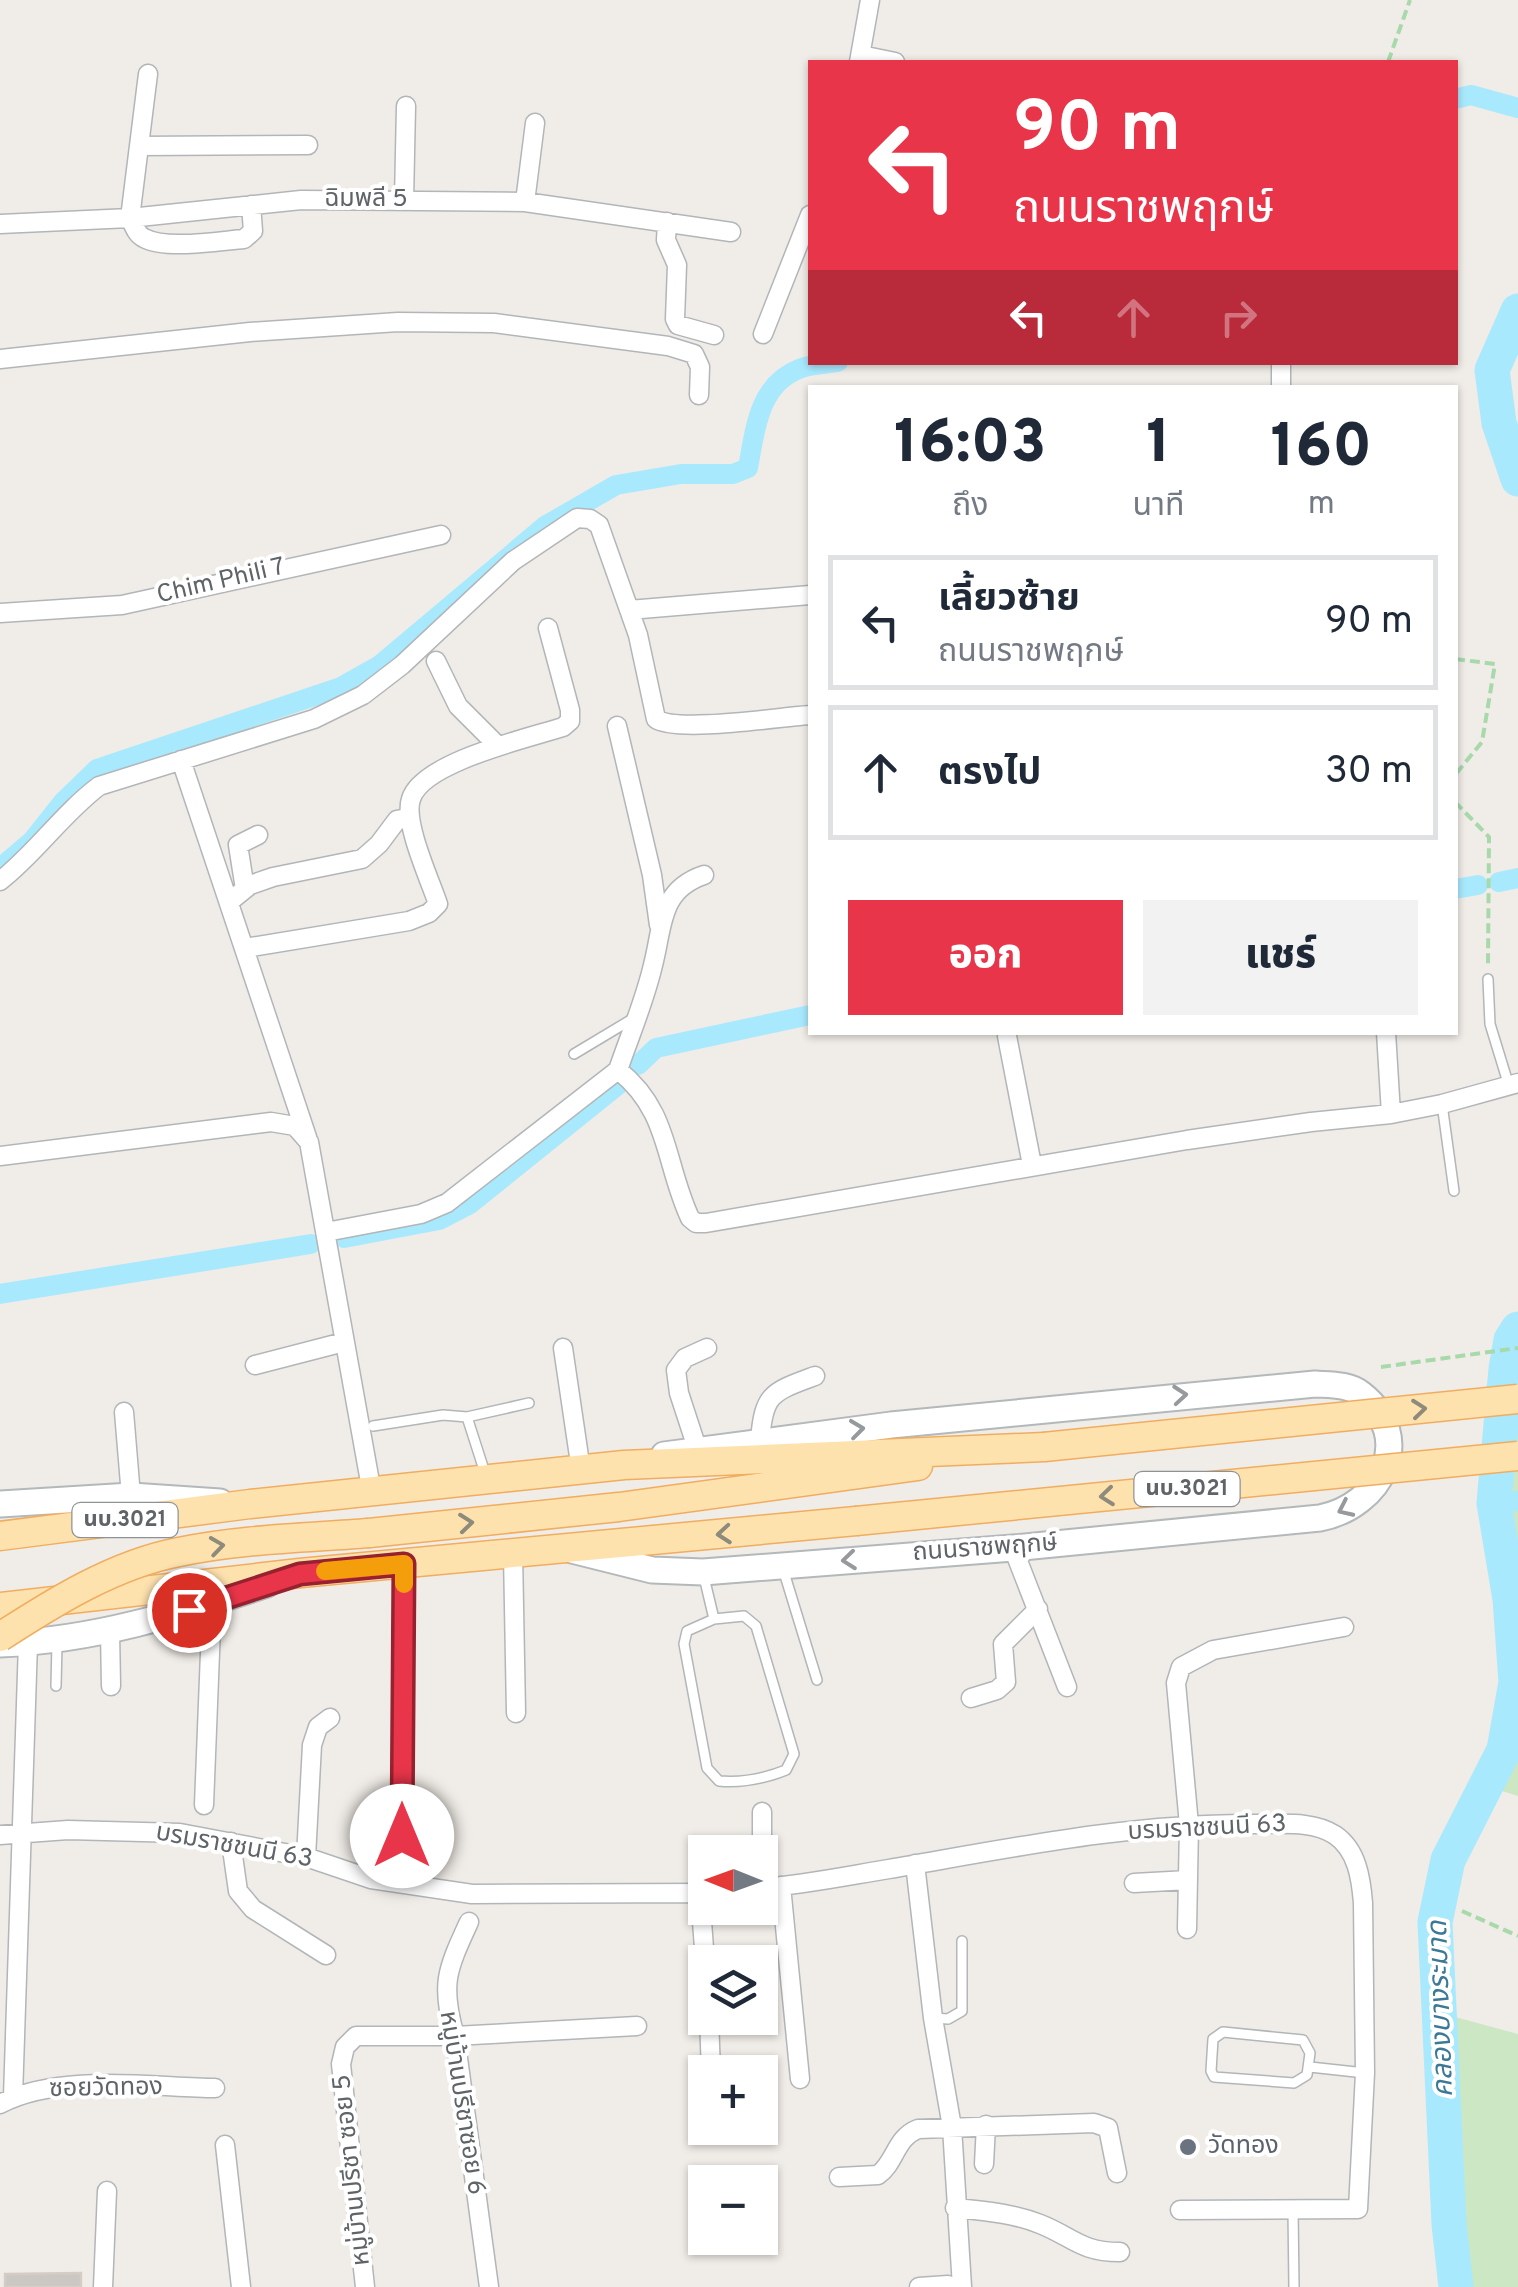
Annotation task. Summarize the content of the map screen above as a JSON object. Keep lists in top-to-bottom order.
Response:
{
  "streets": {
    "main road": ["นบ.3021", "ถนนราชพฤกษ์"],
    "street": [
      "ฉิมพลี 5",
      "Chim Phili 7",
      "บรมราชชนนี 63",
      "ซอยวัดทอง",
      "หมู่บ้านปรีชาซอย 6",
      "หมู่บ้านปรีชา ซอย 5"
    ]
  },
  "crossings": [
    ["หมู่บ้านปรีชาซอย 6", "หมู่บ้านปรีชา ซอย 5"]
  ],
  "water": ["คลองบางระมาด"],
  "places": ["วัดทอง"],
  "north": "left",
  "page": {
    "turn": ["90 m", "ถนนราชพฤกษ์"],
    "eta": [
      "16:03",
      "ถึง",
      "1",
      "นาที",
      "160",
      "m"
    ],
    "list": [
      {
        "name": "เลี้ยวซ้าย",
        "note": "ถนนราชพฤกษ์",
        "value": "90 m"
      },
      {
        "name": "ตรงไป",
        "value": "30 m"
      }
    ],
    "buttons": ["ออก", "แชร์"],
    "map_buttons": ["+", "−"]
  }
}
